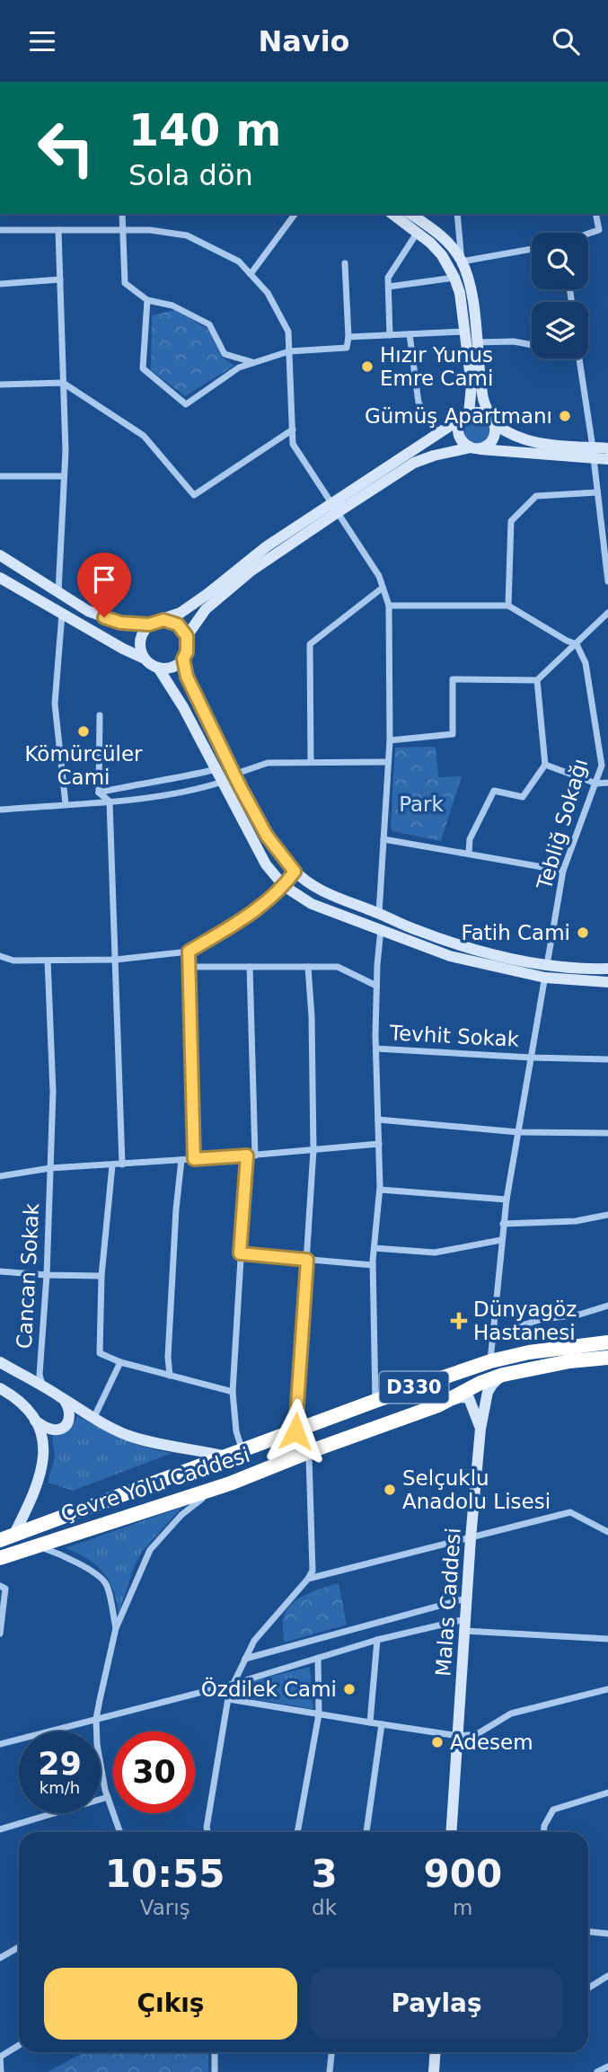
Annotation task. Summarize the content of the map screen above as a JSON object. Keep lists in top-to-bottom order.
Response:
{
  "streets": {
    "highway": ["D330", "Çevre Yolu Caddesi"],
    "main road": ["Malas Caddesi"],
    "street": ["Tebliğ Sokağı", "Tevhit Sokak", "Cancan Sokak"]
  },
  "crossings": [
    ["Tebliğ Sokağı", "Tevhit Sokak"],
    ["Tebliğ Sokağı", "Çevre Yolu Caddesi"],
    ["Çevre Yolu Caddesi", "Malas Caddesi"]
  ],
  "parks": ["Park"],
  "places": {
    "other": [
      "Hızır Yunus Emre Cami",
      "Gümüş Apartmanı",
      "Kömürcüler Cami",
      "Fatih Cami",
      "Selçuklu Anadolu Lisesi",
      "Özdilek Cami",
      "Adesem"
    ],
    "health": ["Dünyagöz Hastanesi"]
  },
  "page": {
    "header": "Navio",
    "turn": ["140 m", "Sola dön"],
    "speed": "29 km/h",
    "limit": "30",
    "eta": [
      "10:55",
      "Varış",
      "3",
      "dk",
      "900",
      "m"
    ],
    "buttons": ["Çıkış", "Paylaş"]
  }
}
